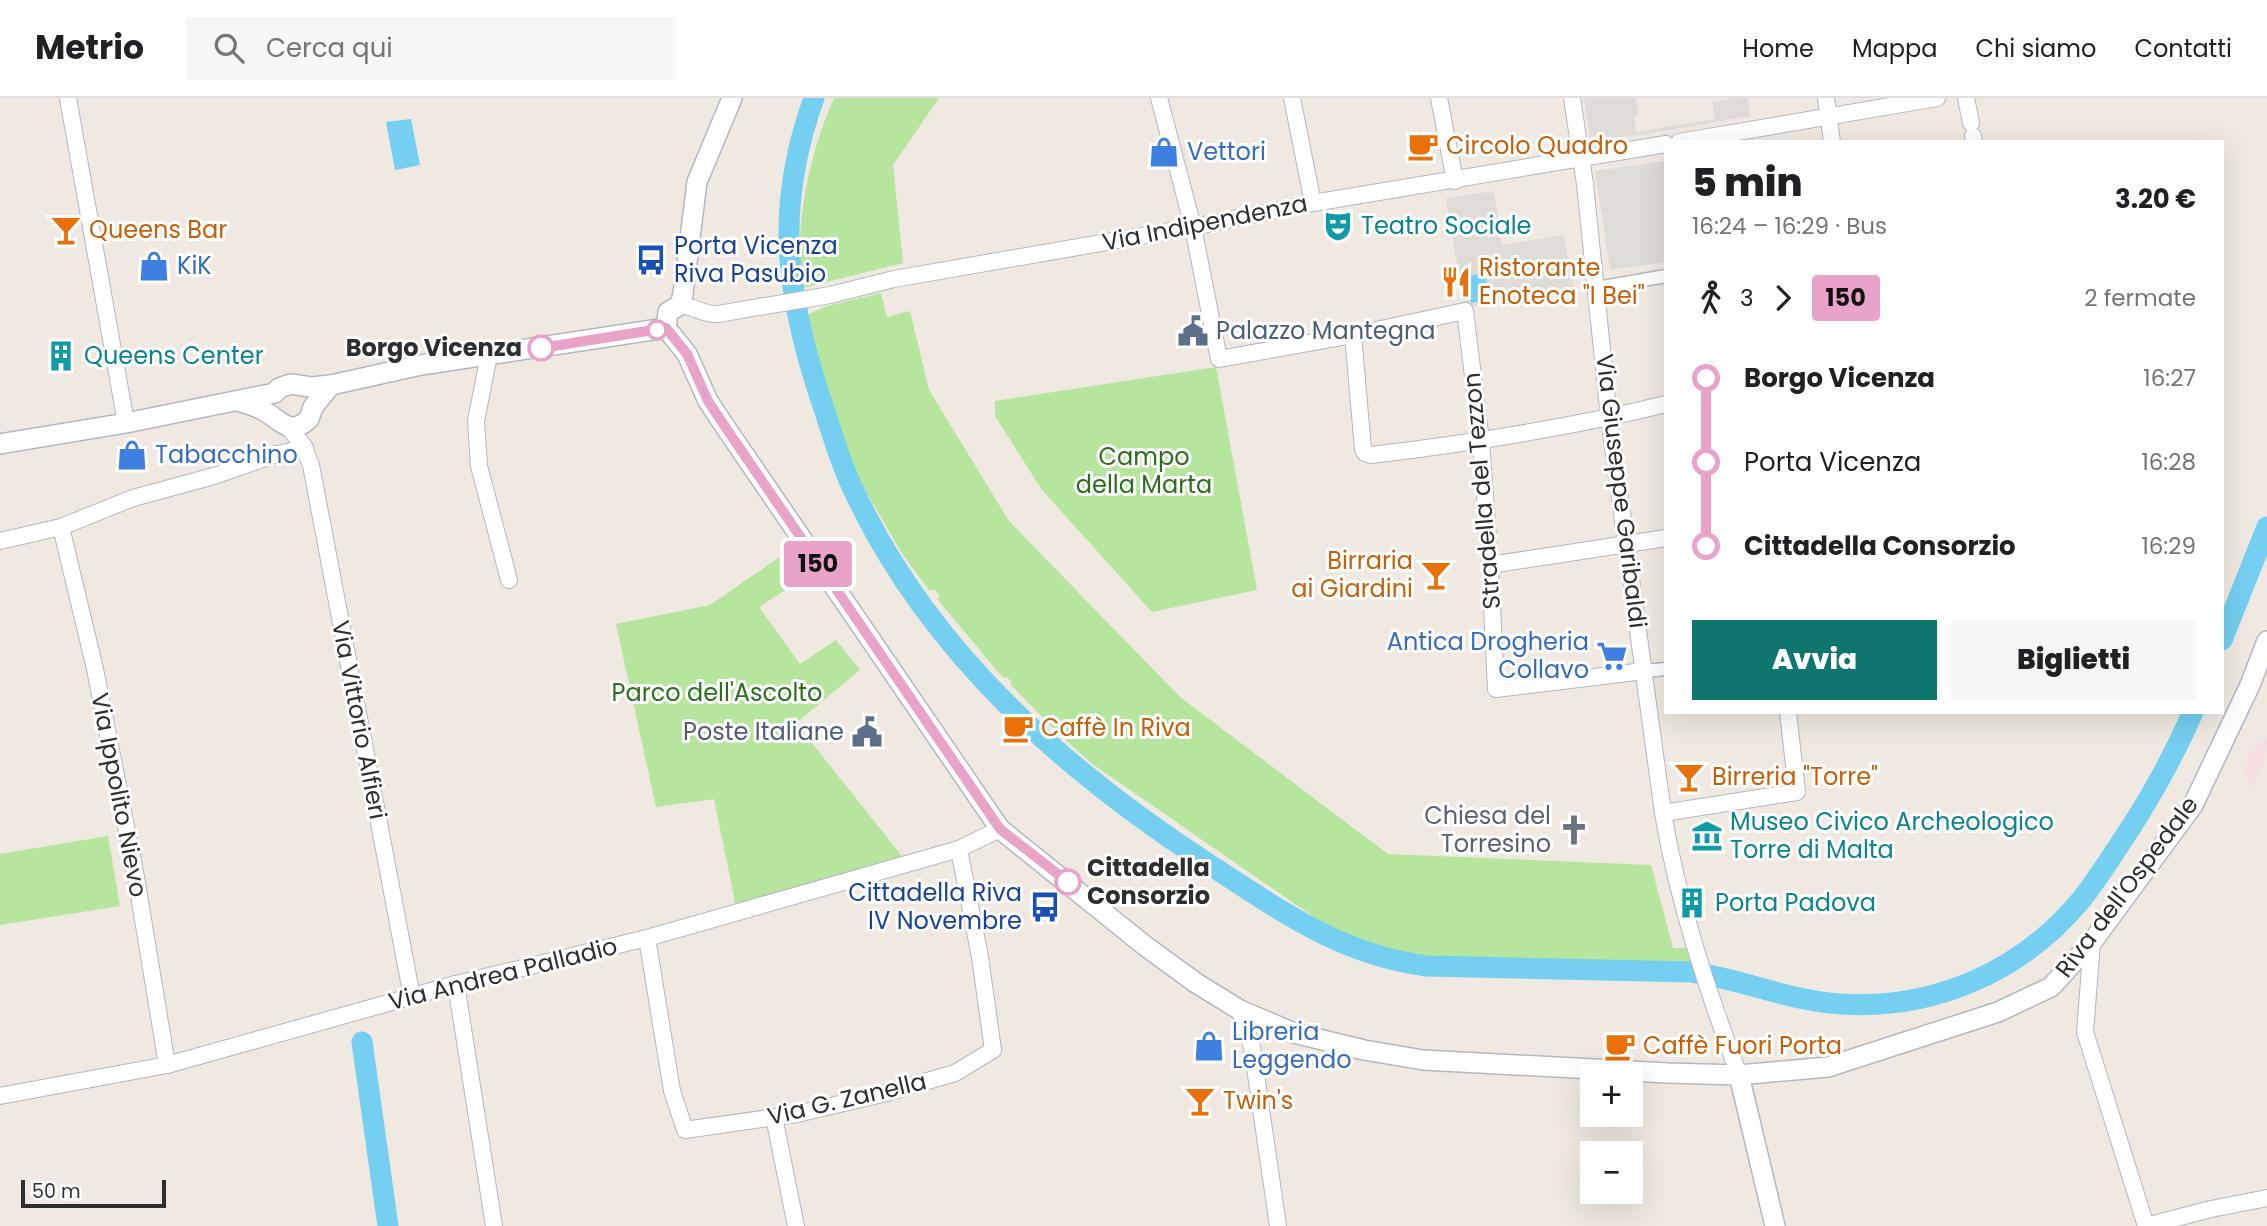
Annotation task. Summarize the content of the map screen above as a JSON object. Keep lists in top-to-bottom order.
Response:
{
  "streets": {
    "street": [
      "Via Indipendenza",
      "Stradella del Tezzon",
      "Via Giuseppe Garibaldi",
      "Via Vittorio Alfieri",
      "Via Ippolito Nievo",
      "Riva dell'Ospedale",
      "Via Andrea Palladio",
      "Via G. Zanella"
    ]
  },
  "crossings": [
    ["Via Indipendenza", "Via Giuseppe Garibaldi"],
    ["Stradella del Tezzon", "Via Giuseppe Garibaldi"],
    ["Via Giuseppe Garibaldi", "Riva dell'Ospedale"],
    ["Via Vittorio Alfieri", "Via Andrea Palladio"],
    ["Via Ippolito Nievo", "Via Andrea Palladio"],
    ["Riva dell'Ospedale", "Via Andrea Palladio"],
    ["Via Andrea Palladio", "Via G. Zanella"]
  ],
  "parks": ["Campo della Marta", "Parco dell'Ascolto"],
  "places": {
    "cafe": ["Circolo Quadro", "Caffè In Riva", "Caffè Fuori Porta"],
    "shop": [
      "Vettori",
      "KiK",
      "Tabacchino",
      "Libreria Leggendo"
    ],
    "theatre": ["Teatro Sociale"],
    "bar": [
      "Queens Bar",
      "Birraria ai Giardini",
      "Birreria \"Torre\"",
      "Twin's"
    ],
    "bus stop": ["Porta Vicenza Riva Pasubio", "Cittadella Riva IV Novembre"],
    "restaurant": ["Ristorante Enoteca \"I Bei\""],
    "public building": ["Palazzo Mantegna", "Poste Italiane"],
    "other": ["Borgo Vicenza", "Cittadella Consorzio"],
    "building": ["Queens Center", "Porta Padova"],
    "supermarket": ["Antica Drogheria Collavo"],
    "church": ["Chiesa del Torresino"],
    "museum": ["Museo Civico Archeologico Torre di Malta"]
  },
  "lines": ["bus line 150"],
  "scale_bar": "50 m",
  "page": {
    "header": "Metrio",
    "search": "Cerca qui",
    "nav": [
      "Home",
      "Mappa",
      "Chi siamo",
      "Contatti"
    ],
    "on_map": "150",
    "heading": ["5 min", "16:24 – 16:29 · Bus", "3.20 €"],
    "legs": ["3", "150", "2 fermate"],
    "list": [
      {
        "name": "Borgo Vicenza",
        "value": "16:27"
      },
      {
        "name": "Porta Vicenza",
        "value": "16:28"
      },
      {
        "name": "Cittadella Consorzio",
        "value": "16:29"
      }
    ],
    "buttons": ["Avvia", "Biglietti"],
    "map_buttons": ["+", "−"],
    "scale": "50 m"
  }
}
